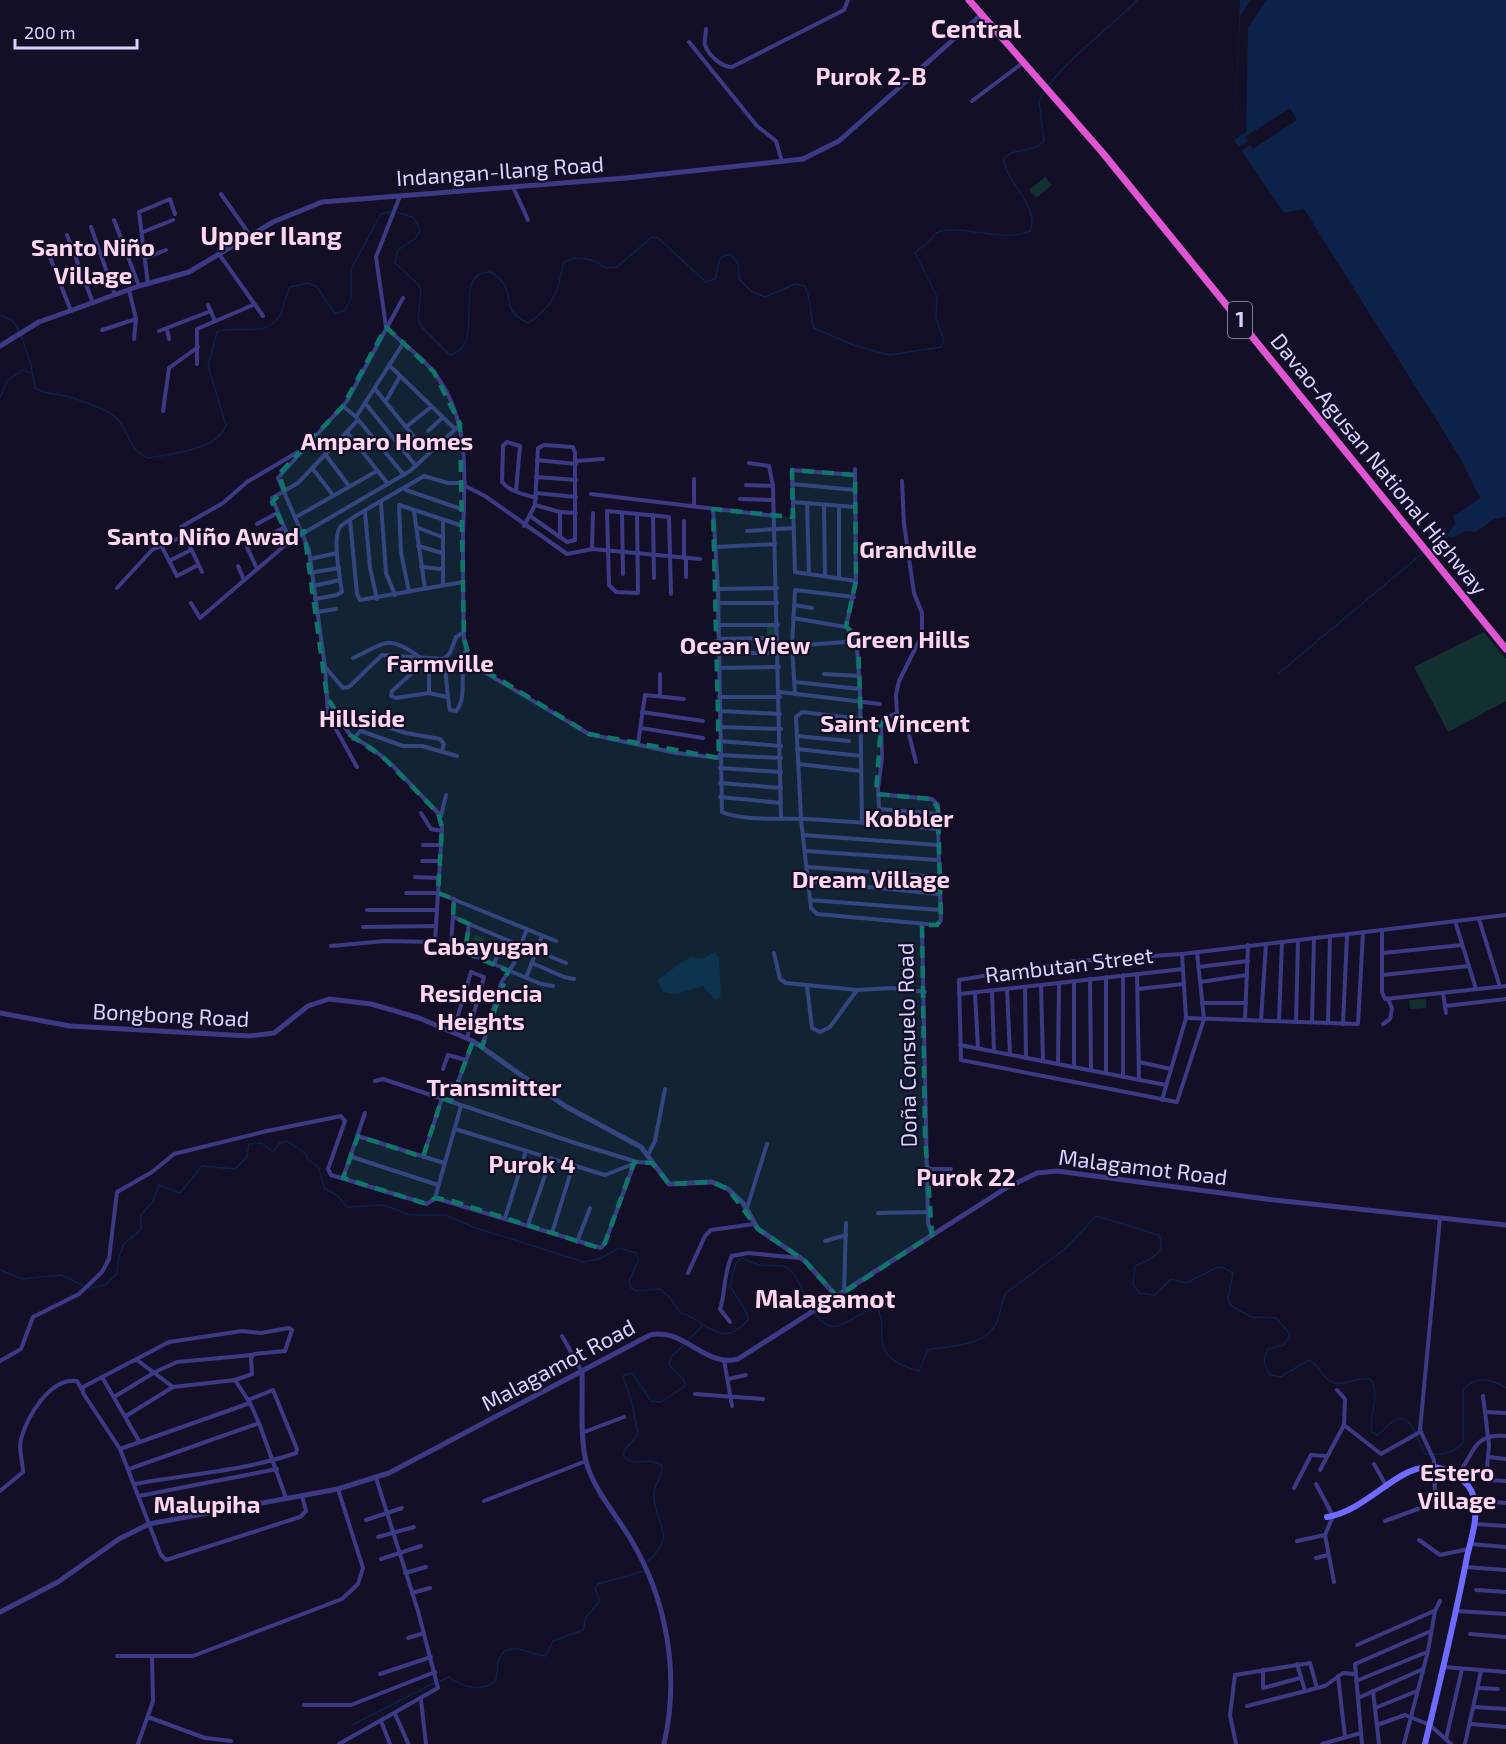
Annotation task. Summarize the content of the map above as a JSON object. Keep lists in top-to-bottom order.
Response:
{
  "streets": {
    "highway": ["1", "Davao-Agusan National Highway"],
    "street": [
      "Indangan-Ilang Road",
      "Rambutan Street",
      "Bongbong Road",
      "Doña Consuelo Road",
      "Malagamot Road"
    ]
  },
  "crossings": [
    ["Indangan-Ilang Road", "Davao-Agusan National Highway"],
    ["Bongbong Road", "Malagamot Road"],
    ["Doña Consuelo Road", "Malagamot Road"]
  ],
  "districts": [
    "Central",
    "Purok 2-B",
    "Upper Ilang",
    "Santo Niño Village",
    "Amparo Homes",
    "Santo Niño Awad",
    "Grandville",
    "Green Hills",
    "Ocean View",
    "Farmville",
    "Hillside",
    "Saint Vincent",
    "Kobbler",
    "Dream Village",
    "Cabayugan",
    "Residencia Heights",
    "Transmitter",
    "Purok 4",
    "Purok 22",
    "Malagamot",
    "Estero Village",
    "Malupiha"
  ],
  "scale_bar": "200 m"
}
